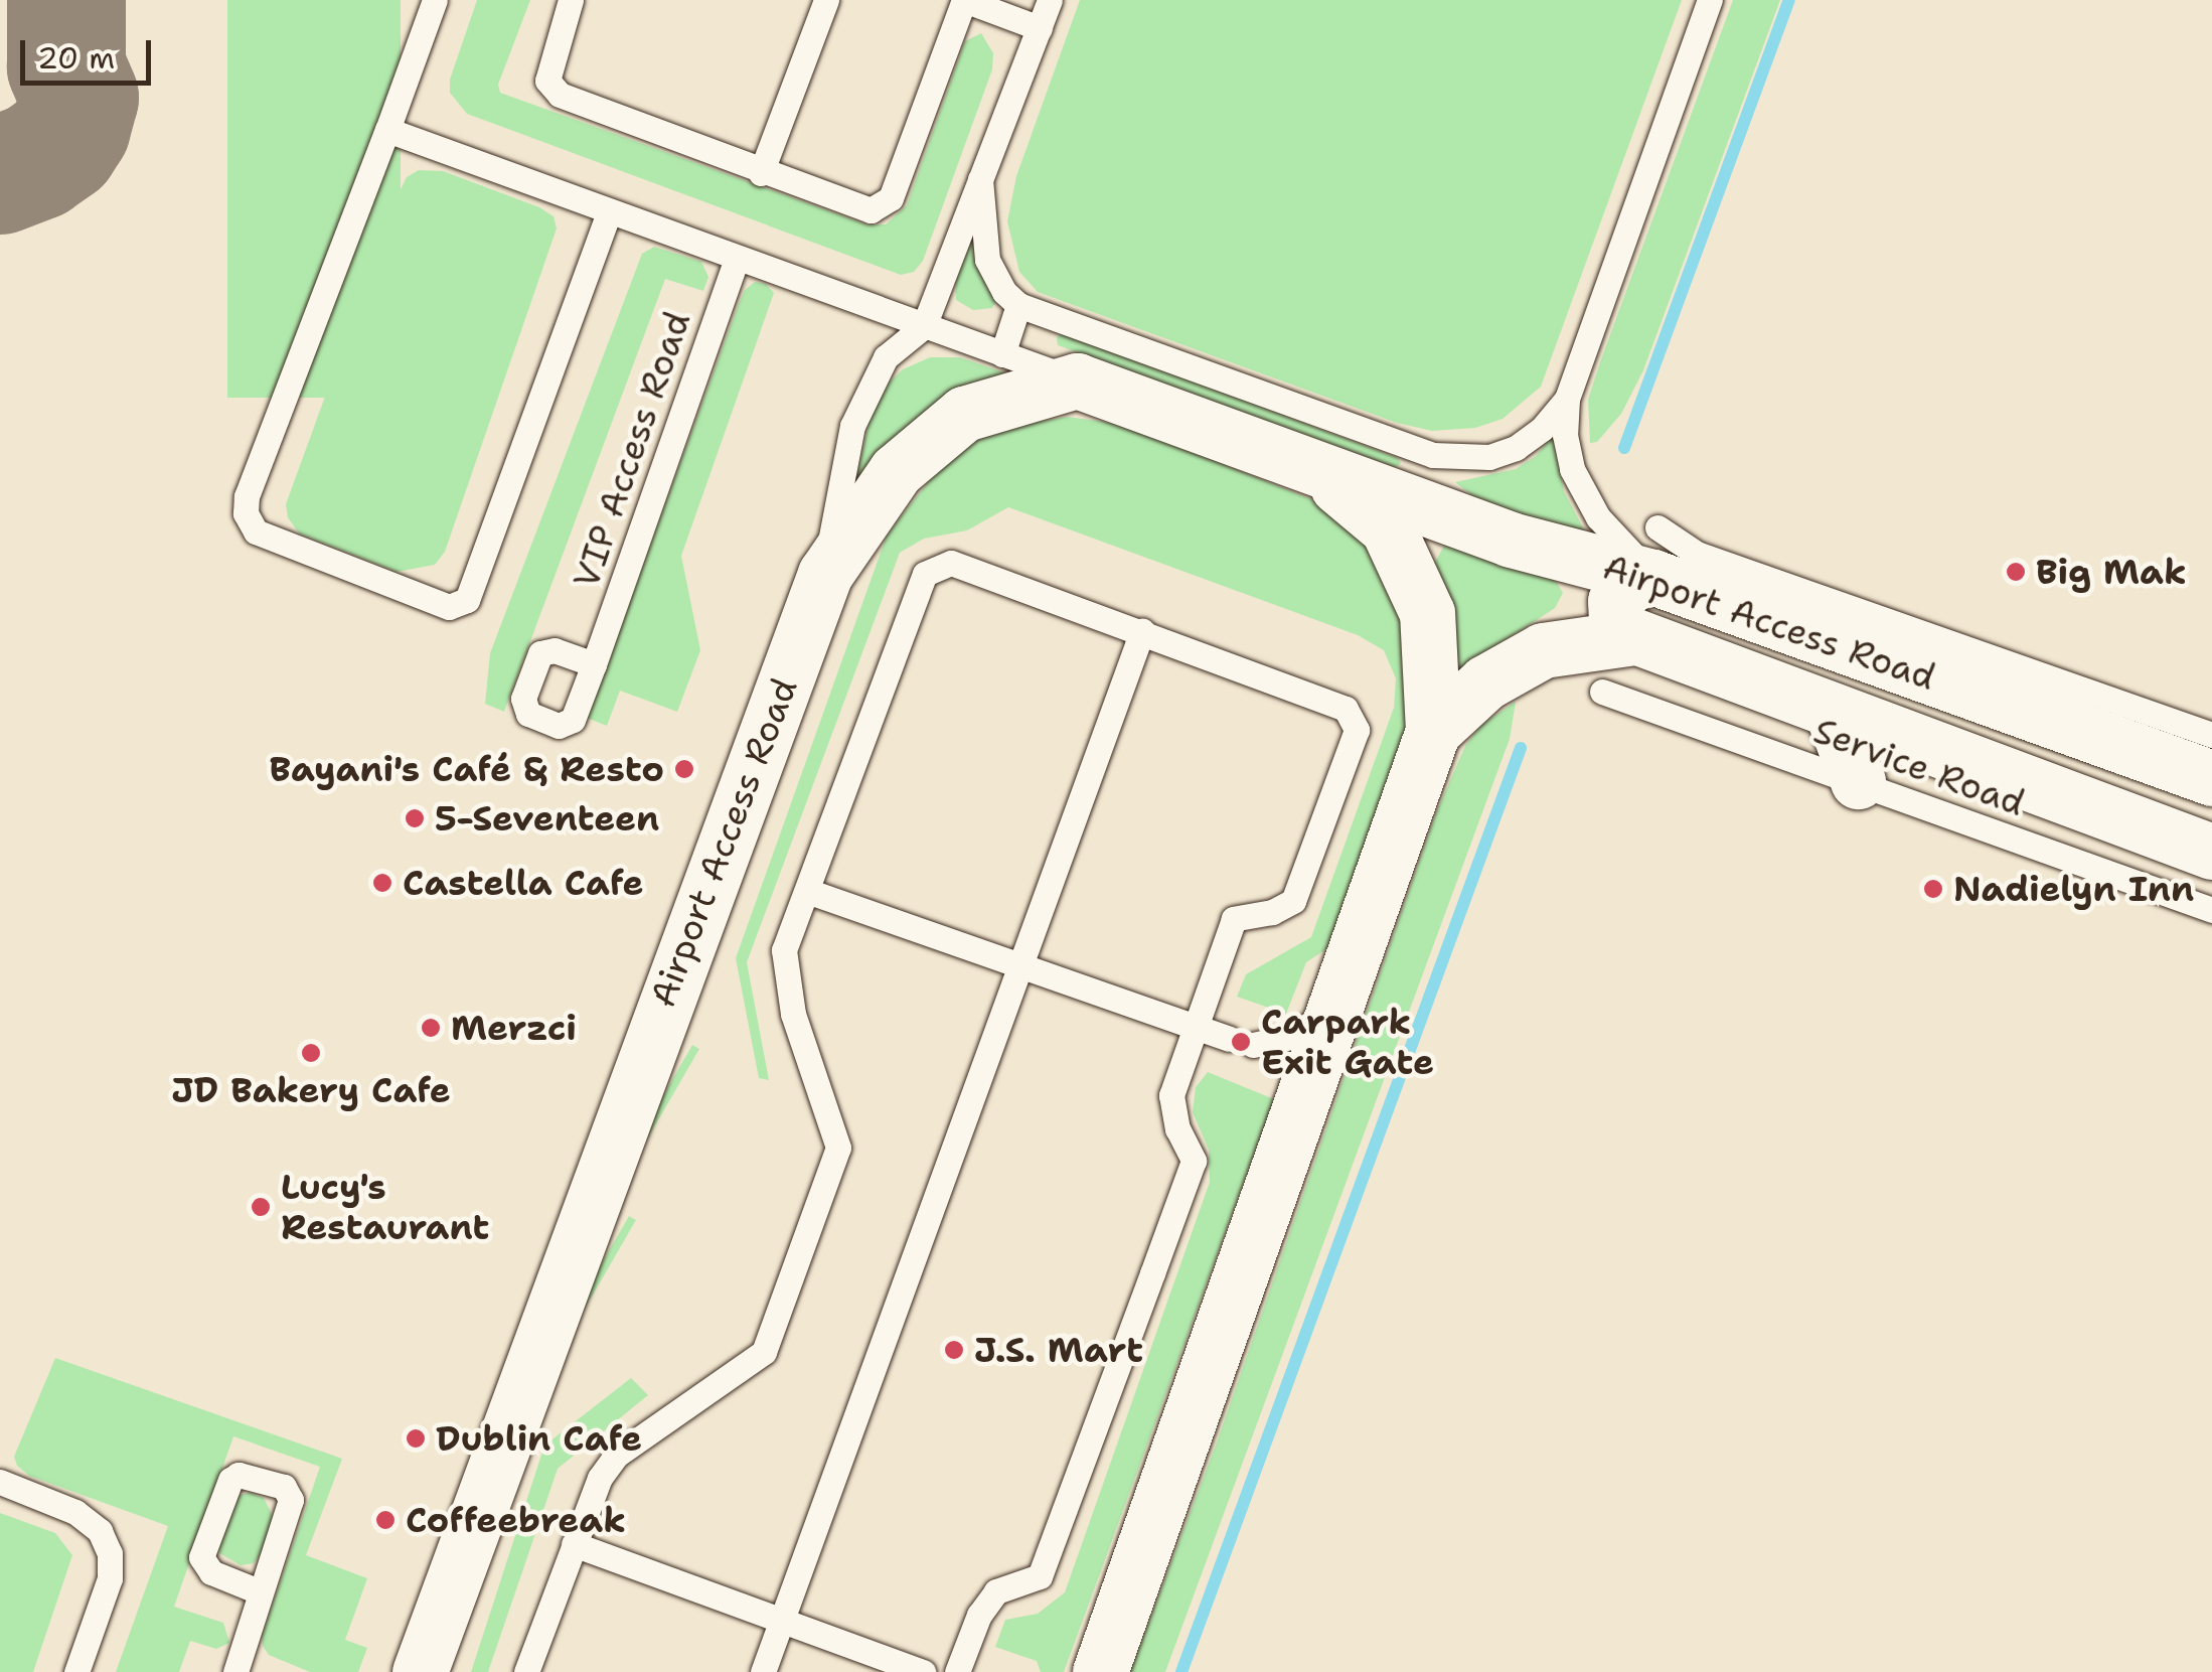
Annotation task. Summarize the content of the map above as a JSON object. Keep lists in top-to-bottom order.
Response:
{
  "streets": {
    "main road": ["Airport Access Road"],
    "lane": ["VIP Access Road", "Service Road"]
  },
  "places": [
    "Big Mak",
    "Bayani's Café & Resto",
    "5-Seventeen",
    "Castella Cafe",
    "Nadielyn Inn",
    "Merzci",
    "Carpark Exit Gate",
    "JD Bakery Cafe",
    "Lucy's Restaurant",
    "J.S. Mart",
    "Dublin Cafe",
    "Coffeebreak"
  ],
  "scale_bar": "20 m"
}
